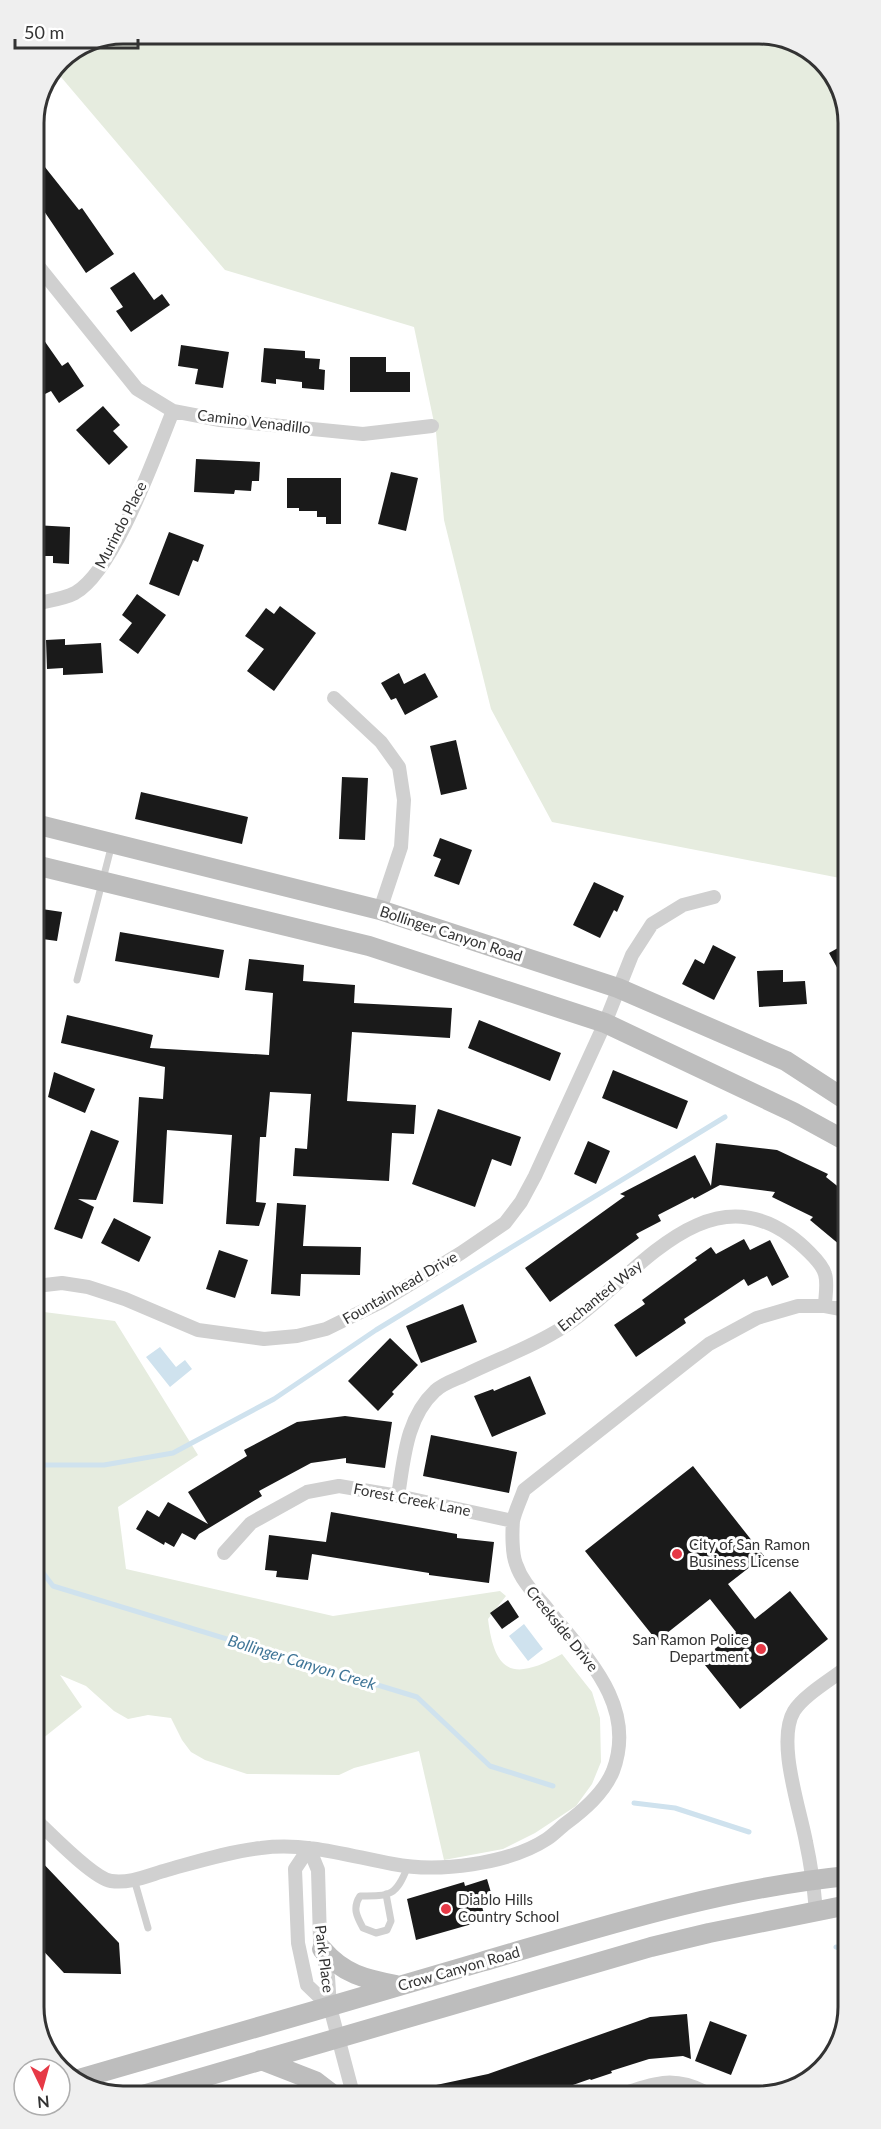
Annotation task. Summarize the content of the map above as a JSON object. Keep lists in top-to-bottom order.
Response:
{
  "streets": {
    "main road": ["Bollinger Canyon Road", "Crow Canyon Road"],
    "street": [
      "Camino Venadillo",
      "Murindo Place",
      "Fountainhead Drive",
      "Enchanted Way",
      "Forest Creek Lane",
      "Creekside Drive",
      "Park Place"
    ]
  },
  "crossings": [
    ["Camino Venadillo", "Murindo Place"],
    ["Bollinger Canyon Road", "Fountainhead Drive"],
    ["Enchanted Way", "Forest Creek Lane"],
    ["Enchanted Way", "Creekside Drive"],
    ["Forest Creek Lane", "Creekside Drive"],
    ["Creekside Drive", "Park Place"],
    ["Park Place", "Crow Canyon Road"]
  ],
  "water": ["Bollinger Canyon Creek"],
  "places": ["City of San Ramon Business License", "San Ramon Police Department", "Diablo Hills Country School"],
  "scale_bar": "50 m",
  "north": "bottom"
}
